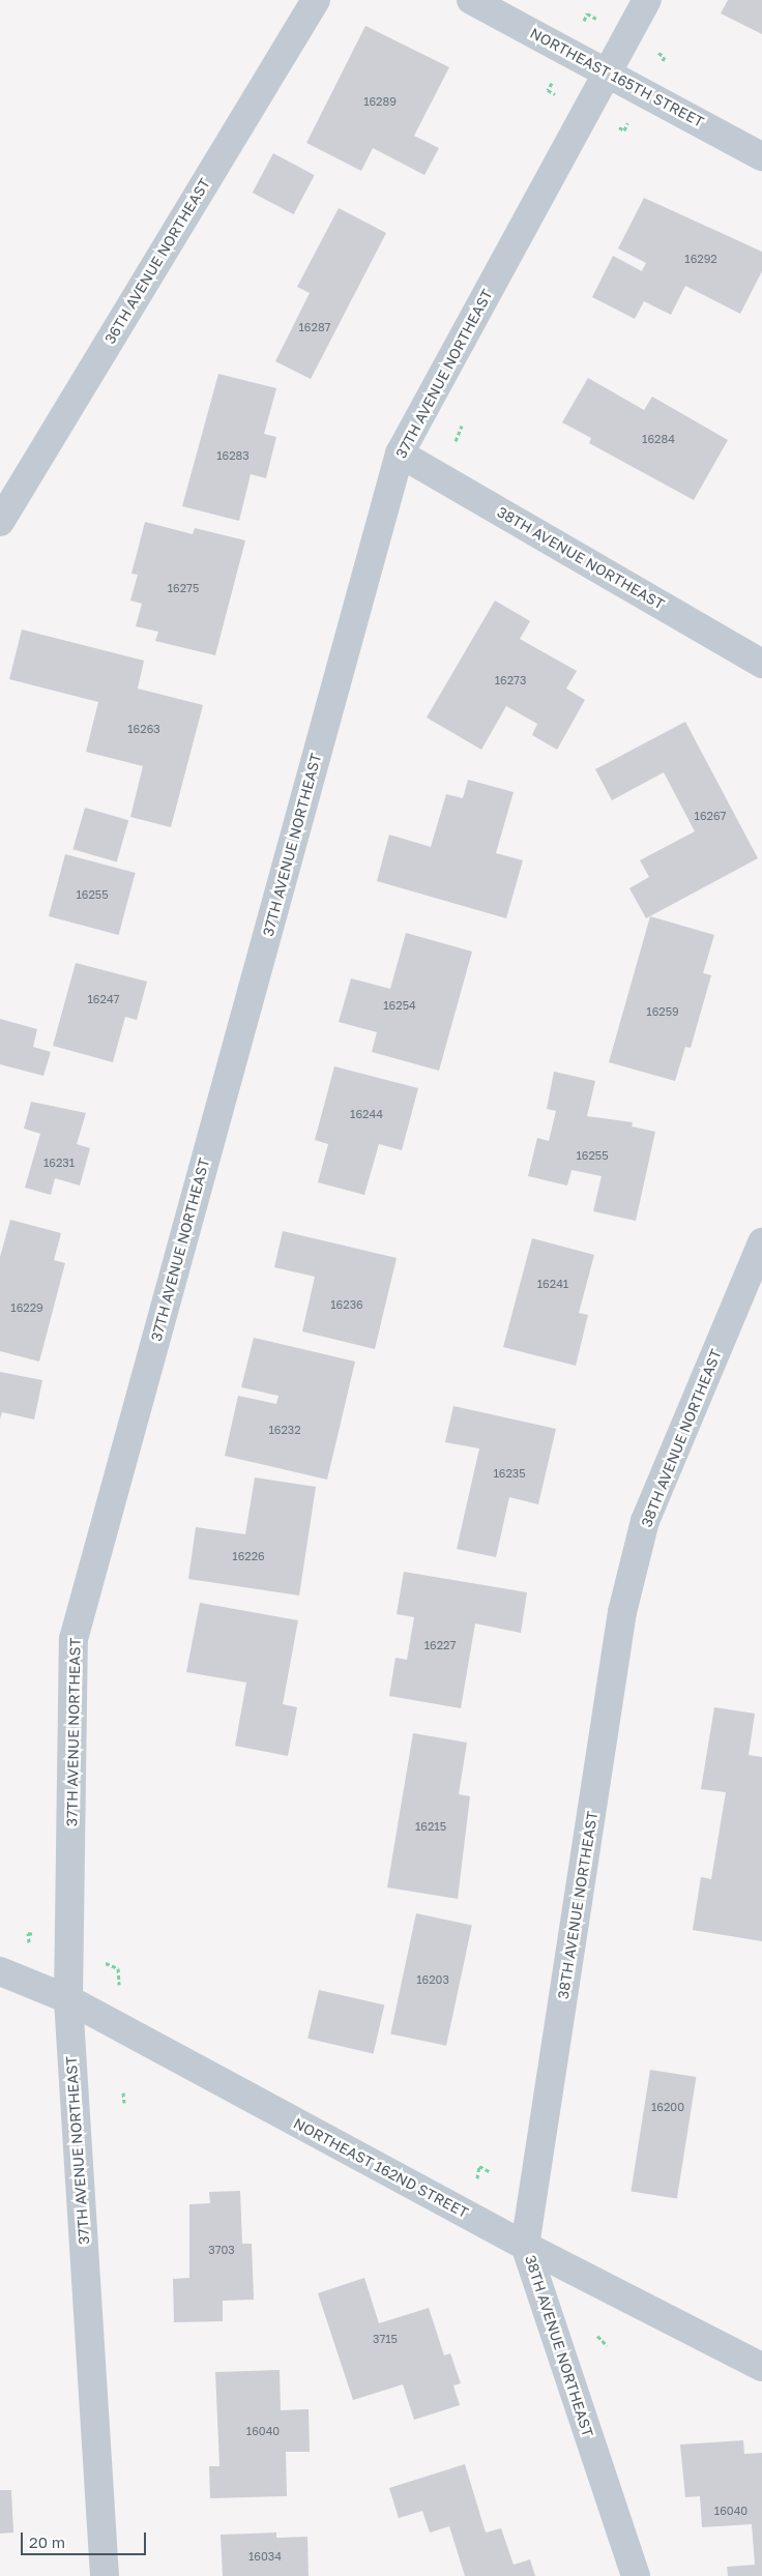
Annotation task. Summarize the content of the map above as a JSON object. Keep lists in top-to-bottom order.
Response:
{
  "streets": {
    "street": [
      "NORTHEAST 165TH STREET",
      "36TH AVENUE NORTHEAST",
      "37TH AVENUE NORTHEAST",
      "38TH AVENUE NORTHEAST",
      "NORTHEAST 162ND STREET"
    ]
  },
  "crossings": [
    ["NORTHEAST 165TH STREET", "37TH AVENUE NORTHEAST"],
    ["37TH AVENUE NORTHEAST", "38TH AVENUE NORTHEAST"],
    ["37TH AVENUE NORTHEAST", "NORTHEAST 162ND STREET"],
    ["38TH AVENUE NORTHEAST", "NORTHEAST 162ND STREET"]
  ],
  "house_numbers": [
    "16289",
    "16292",
    "16287",
    "16284",
    "16283",
    "16275",
    "16273",
    "16263",
    "16267",
    "16255",
    "16247",
    "16254",
    "16259",
    "16244",
    "16255",
    "16231",
    "16241",
    "16236",
    "16229",
    "16232",
    "16235",
    "16226",
    "16227",
    "16215",
    "16203",
    "16200",
    "3703",
    "3715",
    "16040",
    "16040",
    "16034"
  ],
  "scale_bar": "20 m"
}
